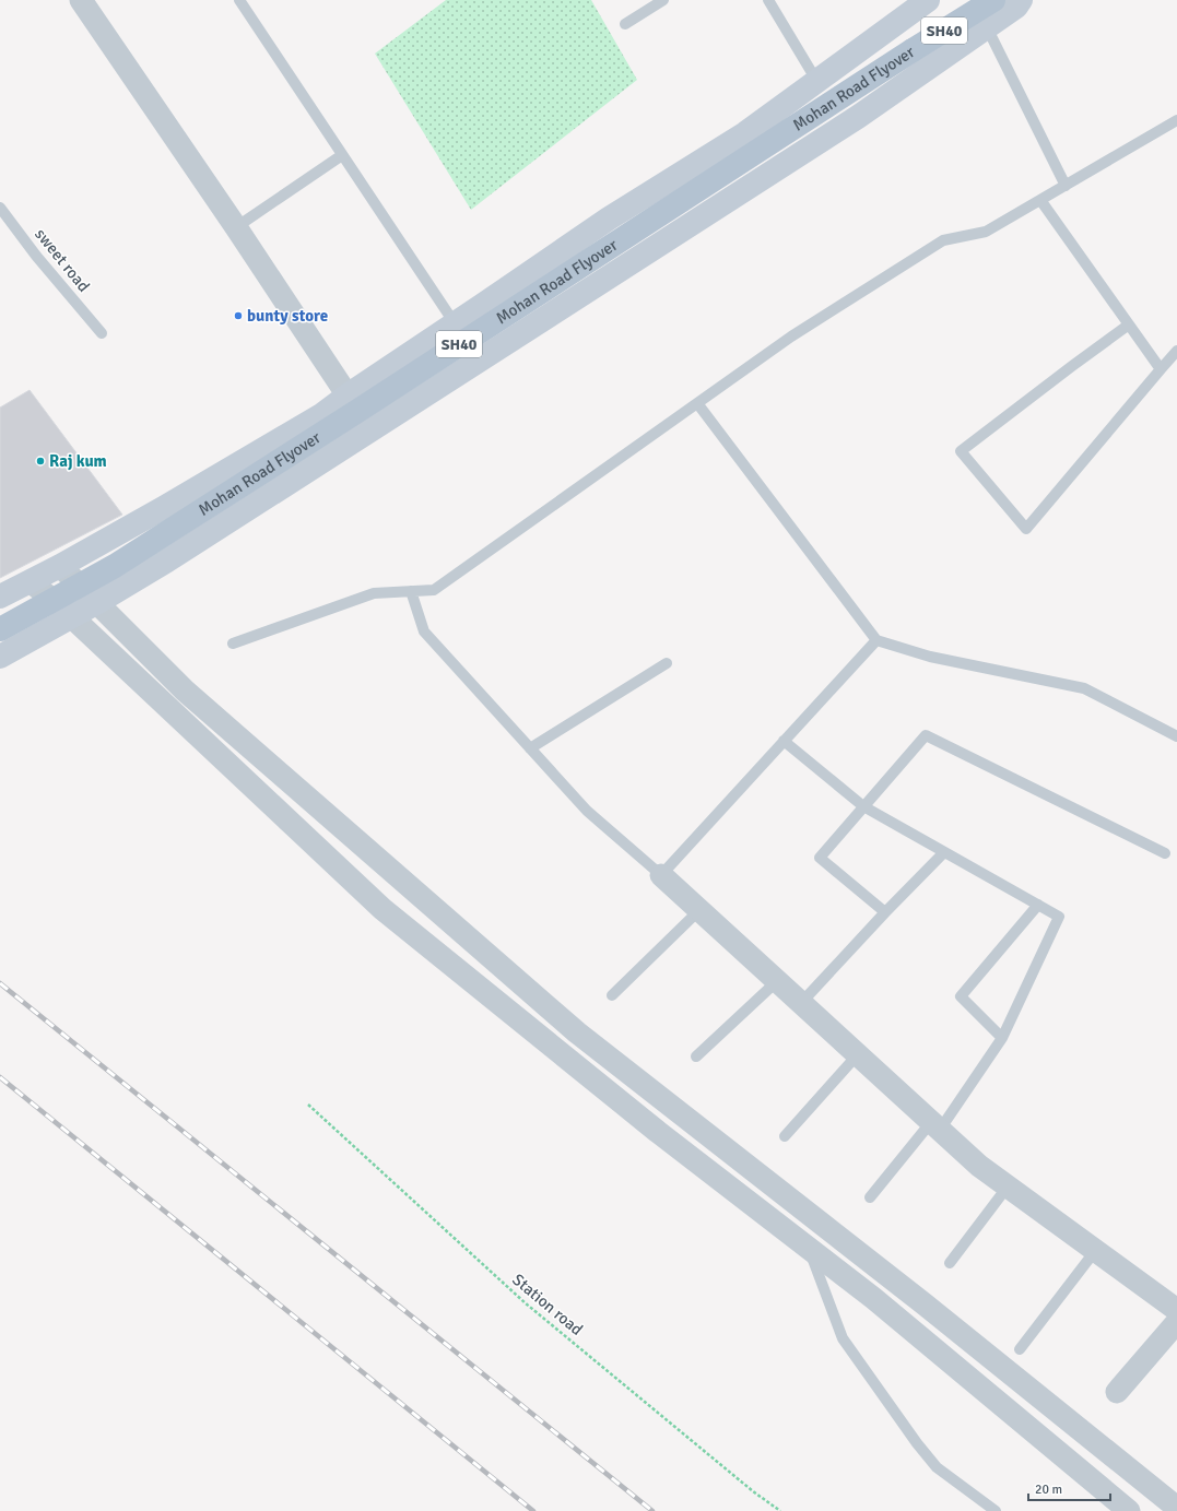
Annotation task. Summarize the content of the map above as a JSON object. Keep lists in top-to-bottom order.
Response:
{
  "streets": {
    "main road": ["SH40", "Mohan Road Flyover"],
    "lane": ["sweet road"],
    "path": ["Station road"]
  },
  "places": ["bunty store", "Raj kum"],
  "scale_bar": "20 m"
}
